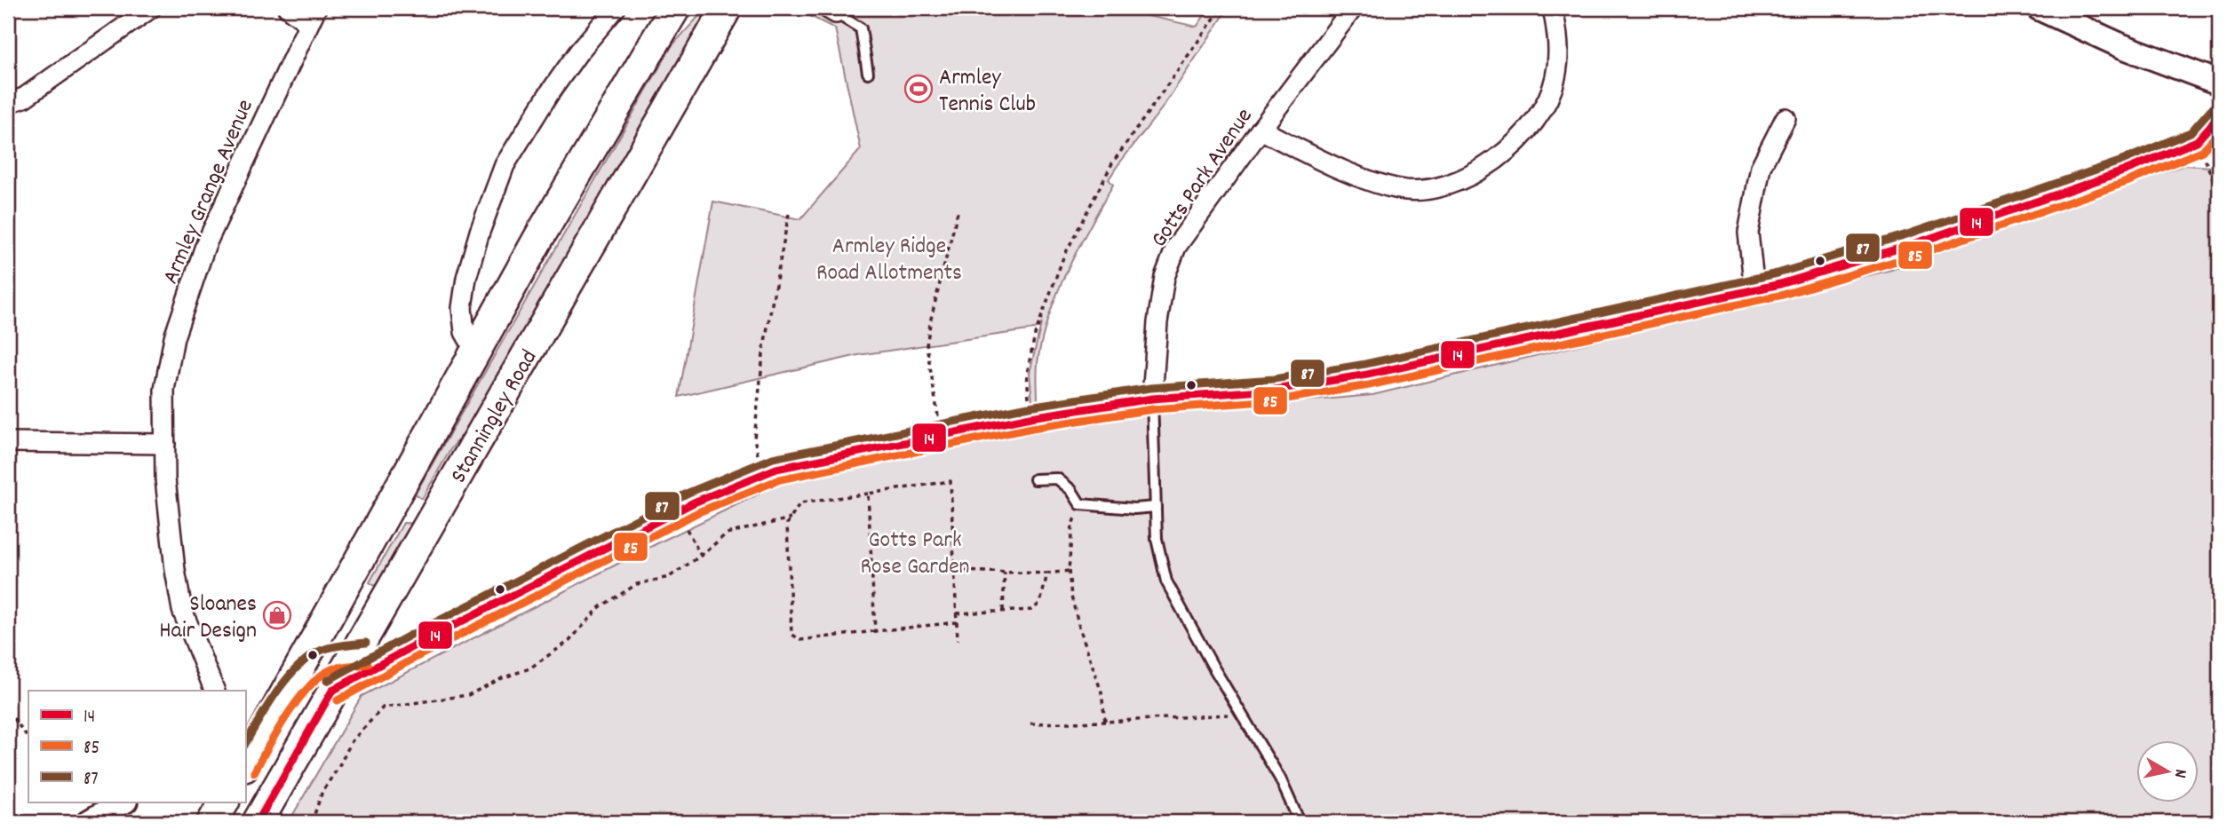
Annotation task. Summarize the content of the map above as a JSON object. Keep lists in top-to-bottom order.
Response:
{
  "streets": {
    "main road": ["Stanningley Road"],
    "street": ["Gotts Park Avenue", "Armley Grange Avenue"]
  },
  "parks": ["Armley Ridge Road Allotments", "Gotts Park Rose Garden"],
  "places": {
    "sports": ["Armley Tennis Club"],
    "shop": ["Sloanes Hair Design"]
  },
  "lines": ["transit line 87", "transit line 14", "transit line 85"],
  "legend": ["14", "85", "87"],
  "north": "right"
}
